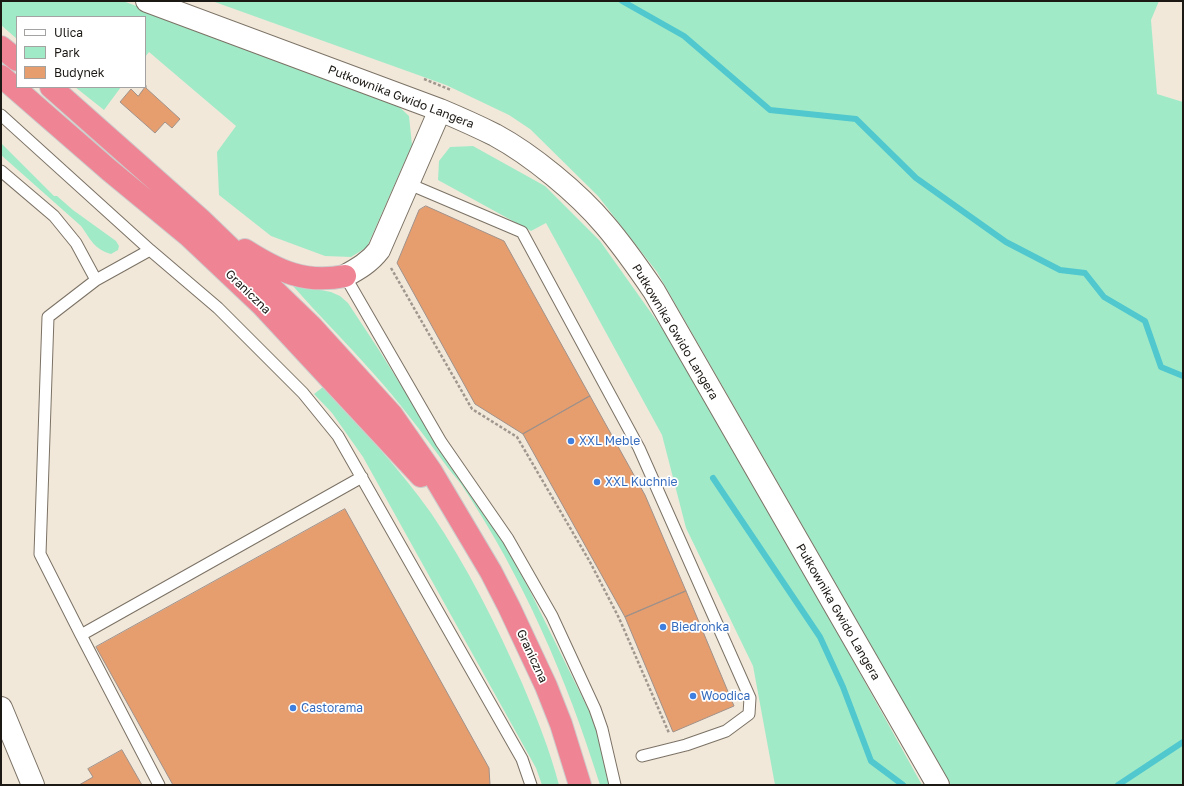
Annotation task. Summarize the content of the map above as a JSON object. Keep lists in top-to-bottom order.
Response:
{
  "streets": {
    "highway": ["Graniczna"],
    "street": ["Pułkownika Gwido Langera"]
  },
  "places": [
    "XXL Meble",
    "XXL Kuchnie",
    "Biedronka",
    "Woodica",
    "Castorama"
  ],
  "legend": ["Ulica", "Park", "Budynek"]
}
